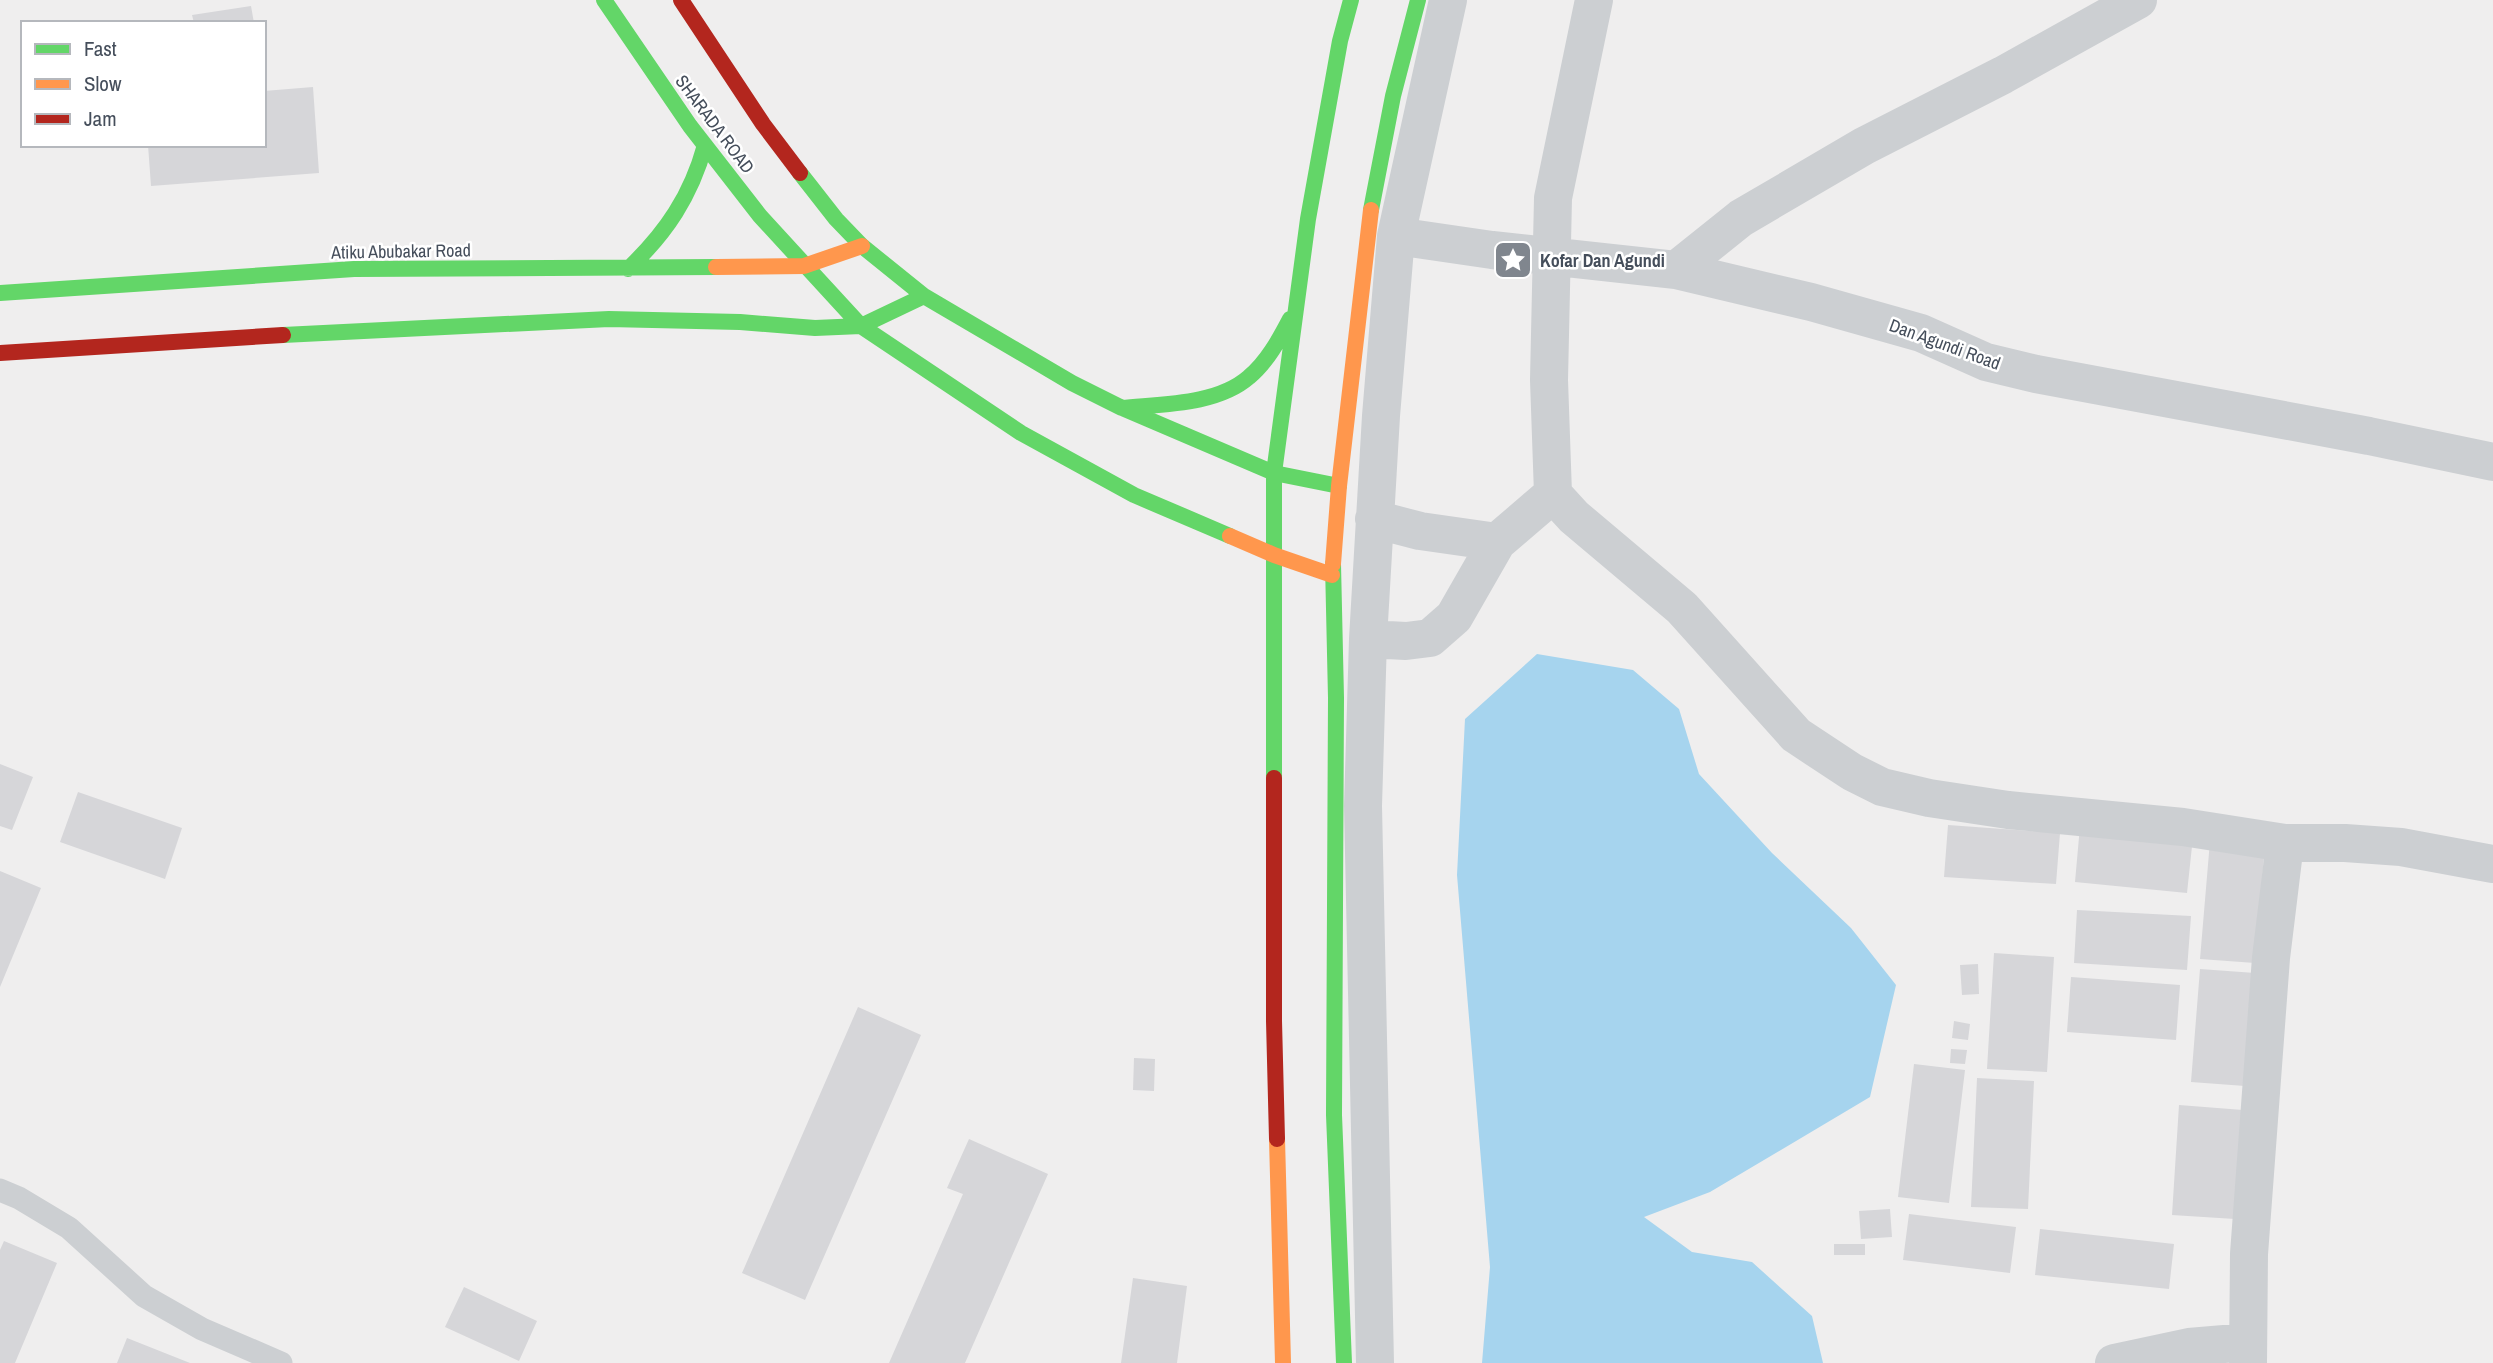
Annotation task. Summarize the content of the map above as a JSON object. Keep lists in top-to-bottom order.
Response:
{
  "streets": {
    "main road": ["SHARADA ROAD", "Atiku Abubakar Road"],
    "street": ["Dan Agundi Road"]
  },
  "crossings": [
    ["SHARADA ROAD", "Atiku Abubakar Road"]
  ],
  "places": {
    "place": ["Kofar Dan Agundi"]
  },
  "legend": ["Fast", "Slow", "Jam"]
}
